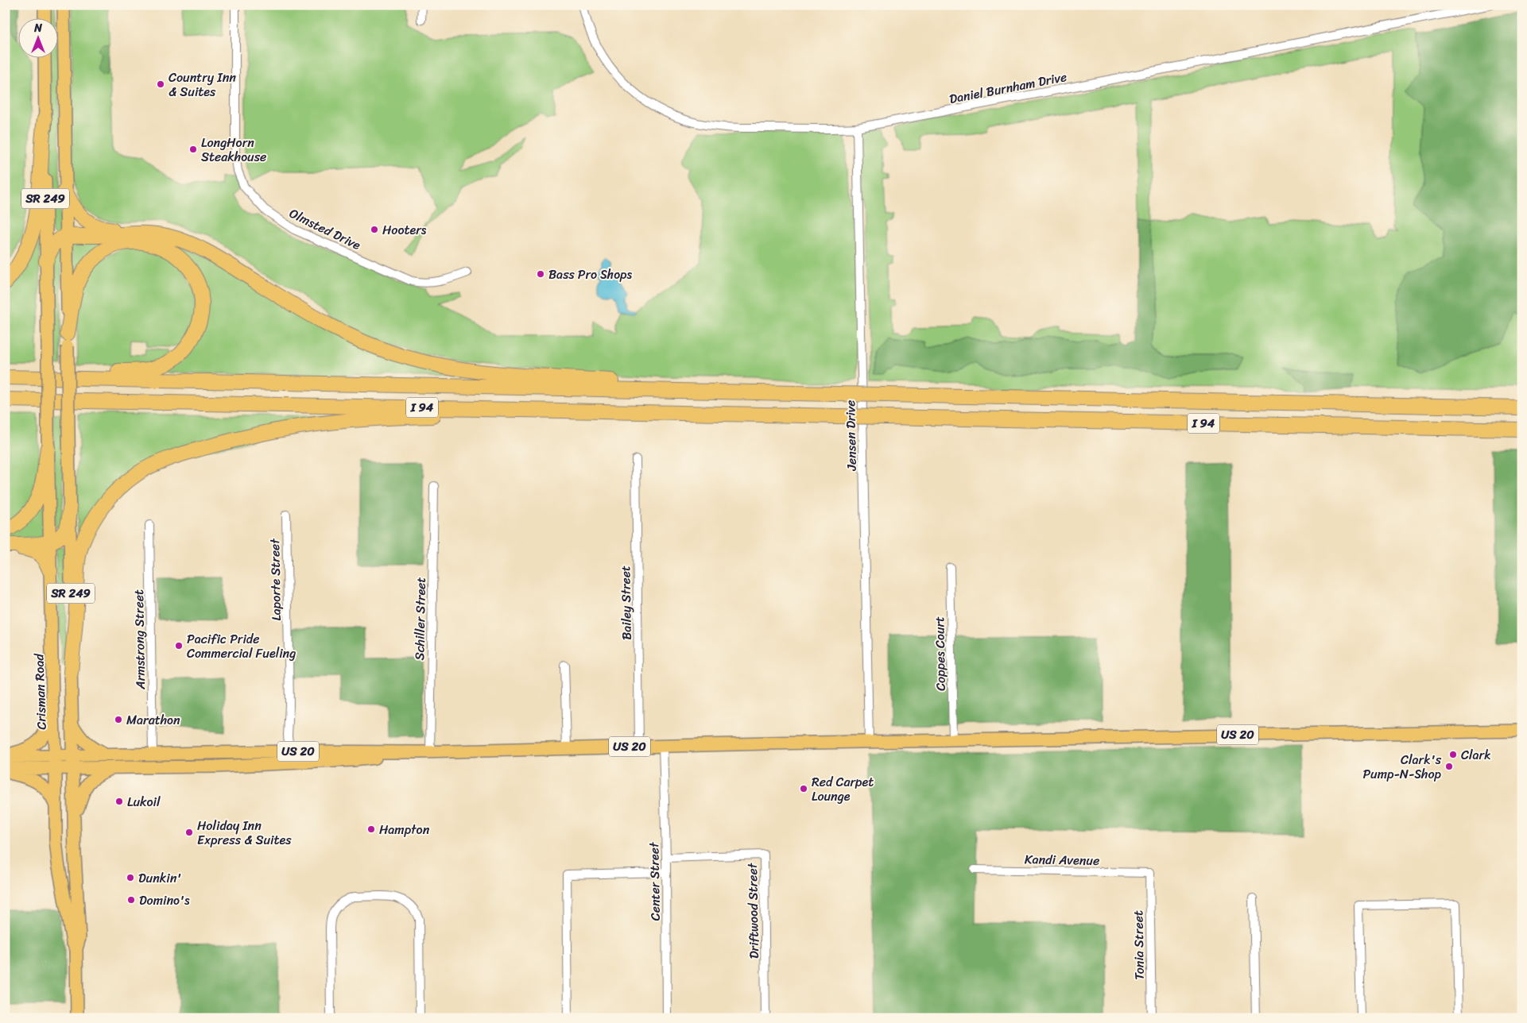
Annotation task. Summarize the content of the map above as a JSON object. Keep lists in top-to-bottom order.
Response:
{
  "streets": {
    "highway": ["I 94"],
    "main road": ["SR 249", "Crisman Road", "US 20"],
    "street": [
      "Daniel Burnham Drive",
      "Olmsted Drive",
      "Jensen Drive",
      "Laporte Street",
      "Bailey Street",
      "Schiller Street",
      "Armstrong Street",
      "Coppes Court",
      "Kandi Avenue",
      "Center Street",
      "Driftwood Street",
      "Tonia Street"
    ]
  },
  "crossings": [
    ["Daniel Burnham Drive", "Jensen Drive"],
    ["SR 249", "Crisman Road"],
    ["Jensen Drive", "US 20"],
    ["Laporte Street", "US 20"],
    ["Bailey Street", "US 20"],
    ["Schiller Street", "US 20"],
    ["Armstrong Street", "US 20"],
    ["Coppes Court", "US 20"],
    ["Crisman Road", "US 20"],
    ["US 20", "Center Street"],
    ["Kandi Avenue", "Tonia Street"],
    ["Center Street", "Driftwood Street"]
  ],
  "places": [
    "Country Inn & Suites",
    "LongHorn Steakhouse",
    "Hooters",
    "Bass Pro Shops",
    "Pacific Pride Commercial Fueling",
    "Marathon",
    "Clark",
    "Clark's Pump-N-Shop",
    "Red Carpet Lounge",
    "Lukoil",
    "Hampton",
    "Holiday Inn Express & Suites",
    "Dunkin'",
    "Domino's"
  ],
  "north": "top"
}
